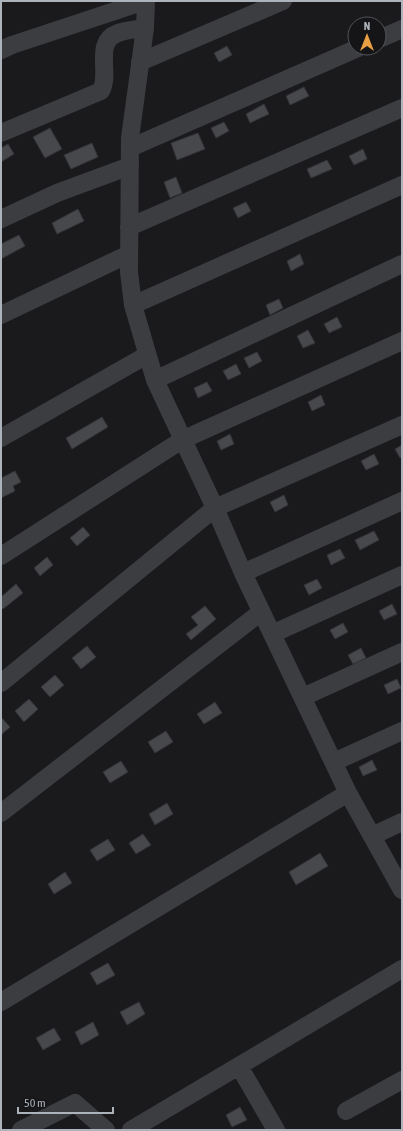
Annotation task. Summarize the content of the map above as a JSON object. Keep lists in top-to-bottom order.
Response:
{
  "scale_bar": "50 m",
  "north": "top"
}
